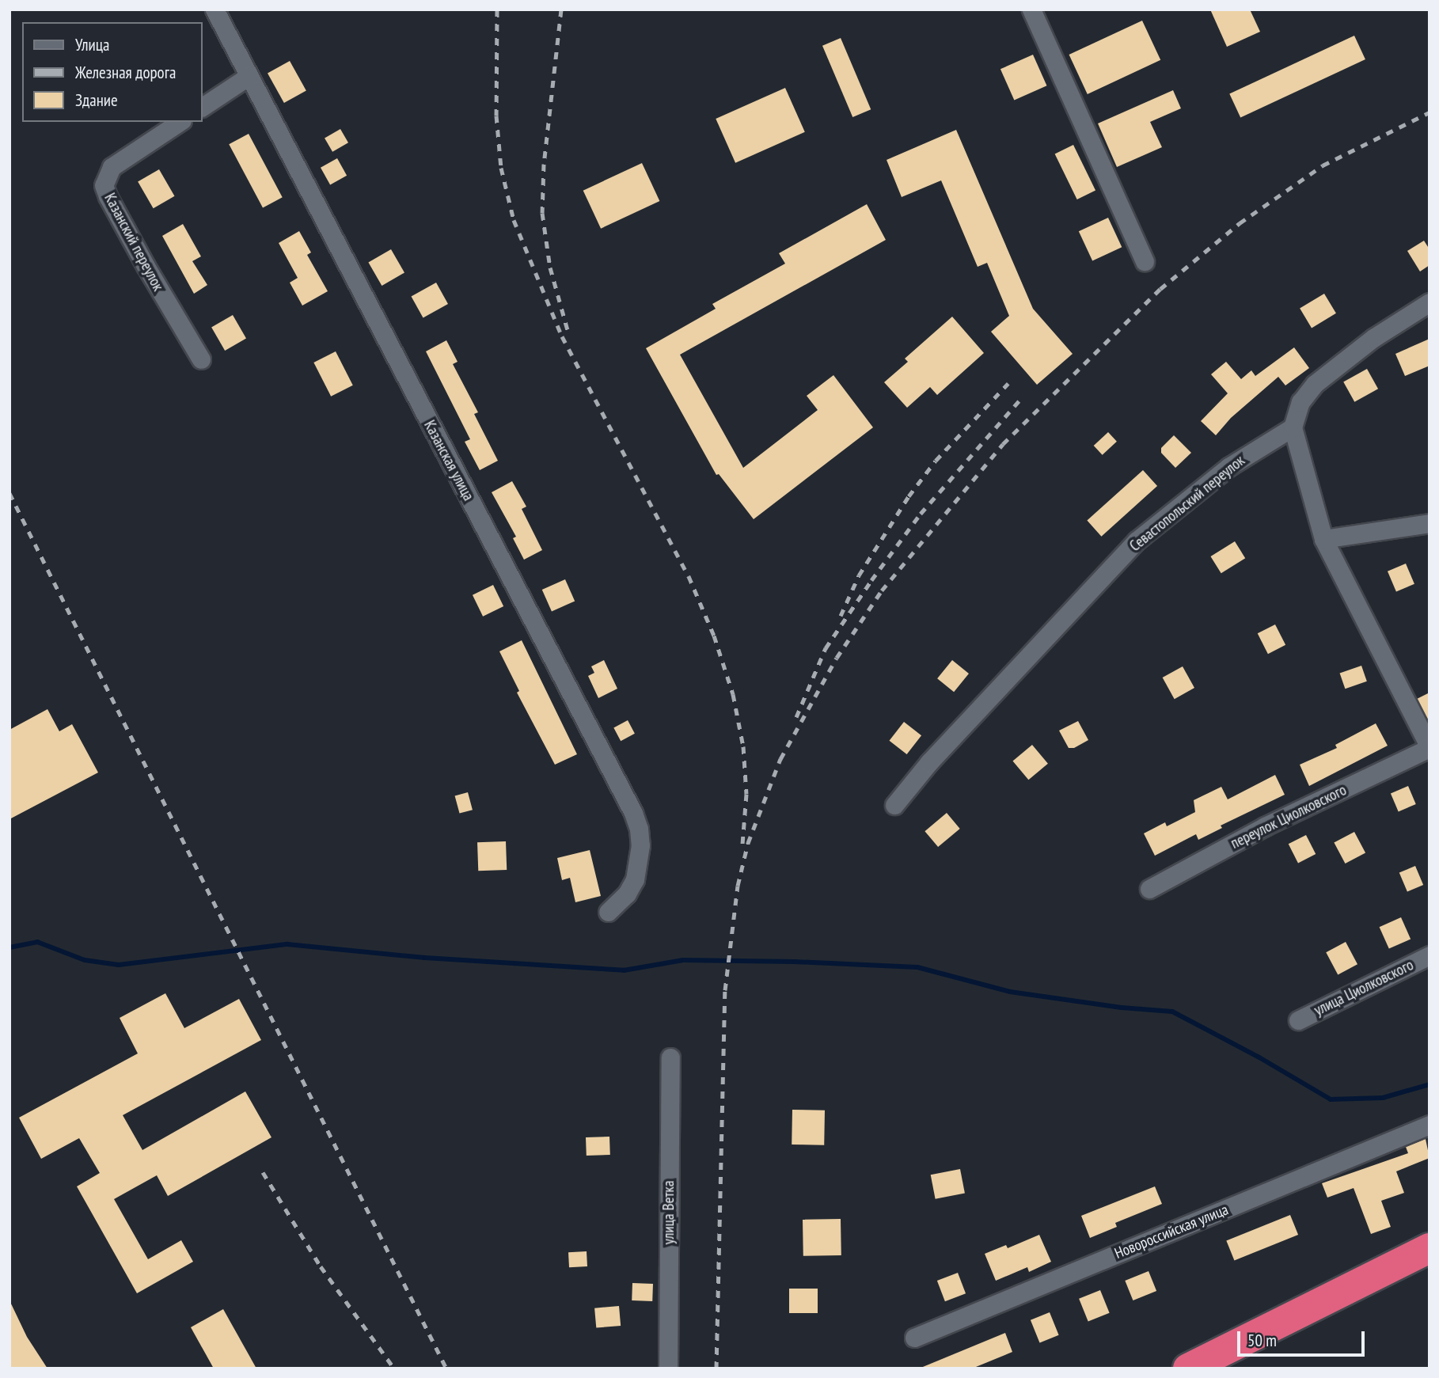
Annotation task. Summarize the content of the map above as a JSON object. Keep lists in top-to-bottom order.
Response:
{
  "streets": {
    "street": [
      "Казанский переулок",
      "Казанская улица",
      "Севастопольский переулок",
      "переулок Циолковского",
      "улица Циолковского",
      "улица Ветка",
      "Новороссийская улица"
    ]
  },
  "legend": ["Улица", "Железная дорога", "Здание"],
  "scale_bar": "50 m"
}
